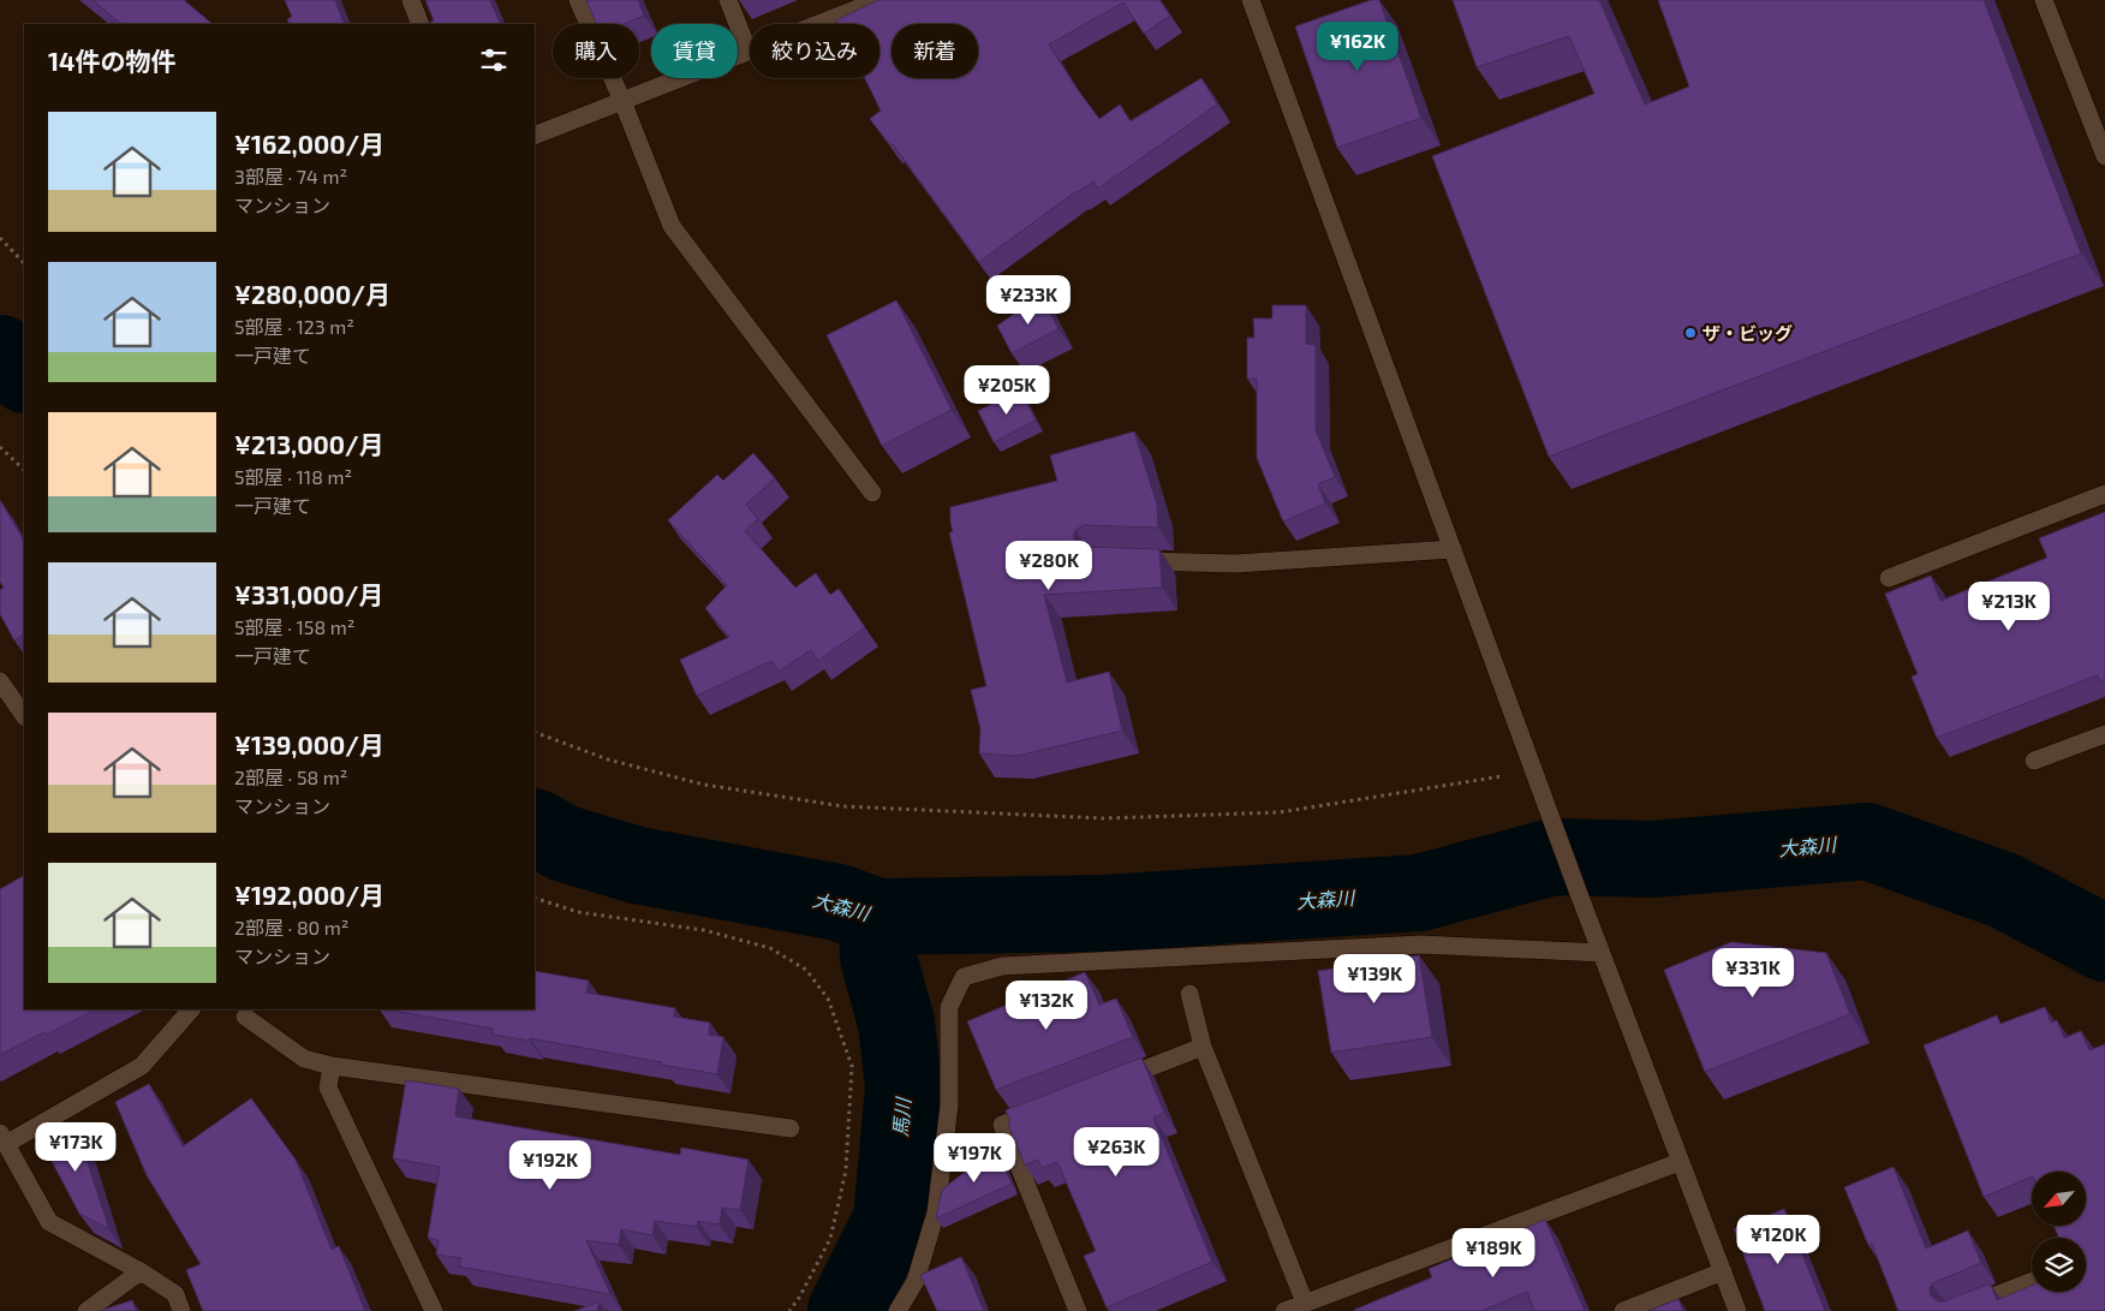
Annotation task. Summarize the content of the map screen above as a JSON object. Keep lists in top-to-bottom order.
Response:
{
  "water": ["大森川", "馬川"],
  "places": ["ザ・ビッグ"],
  "north": "bottom left",
  "page": {
    "price": [
      "¥162K",
      "¥233K",
      "¥205K",
      "¥280K",
      "¥213K",
      "¥331K",
      "¥139K",
      "¥132K",
      "¥173K",
      "¥263K",
      "¥197K",
      "¥192K",
      "¥120K",
      "¥189K"
    ],
    "chip": [
      "購入",
      "賃貸",
      "絞り込み",
      "新着"
    ],
    "heading": "14件の物件",
    "list": [
      {
        "name": "¥162,000/月",
        "note": "3部屋 · 74 m² · マンション"
      },
      {
        "name": "¥280,000/月",
        "note": "5部屋 · 123 m² · 一戸建て"
      },
      {
        "name": "¥213,000/月",
        "note": "5部屋 · 118 m² · 一戸建て"
      },
      {
        "name": "¥331,000/月",
        "note": "5部屋 · 158 m² · 一戸建て"
      },
      {
        "name": "¥139,000/月",
        "note": "2部屋 · 58 m² · マンション"
      },
      {
        "name": "¥192,000/月",
        "note": "2部屋 · 80 m² · マンション"
      }
    ]
  }
}
